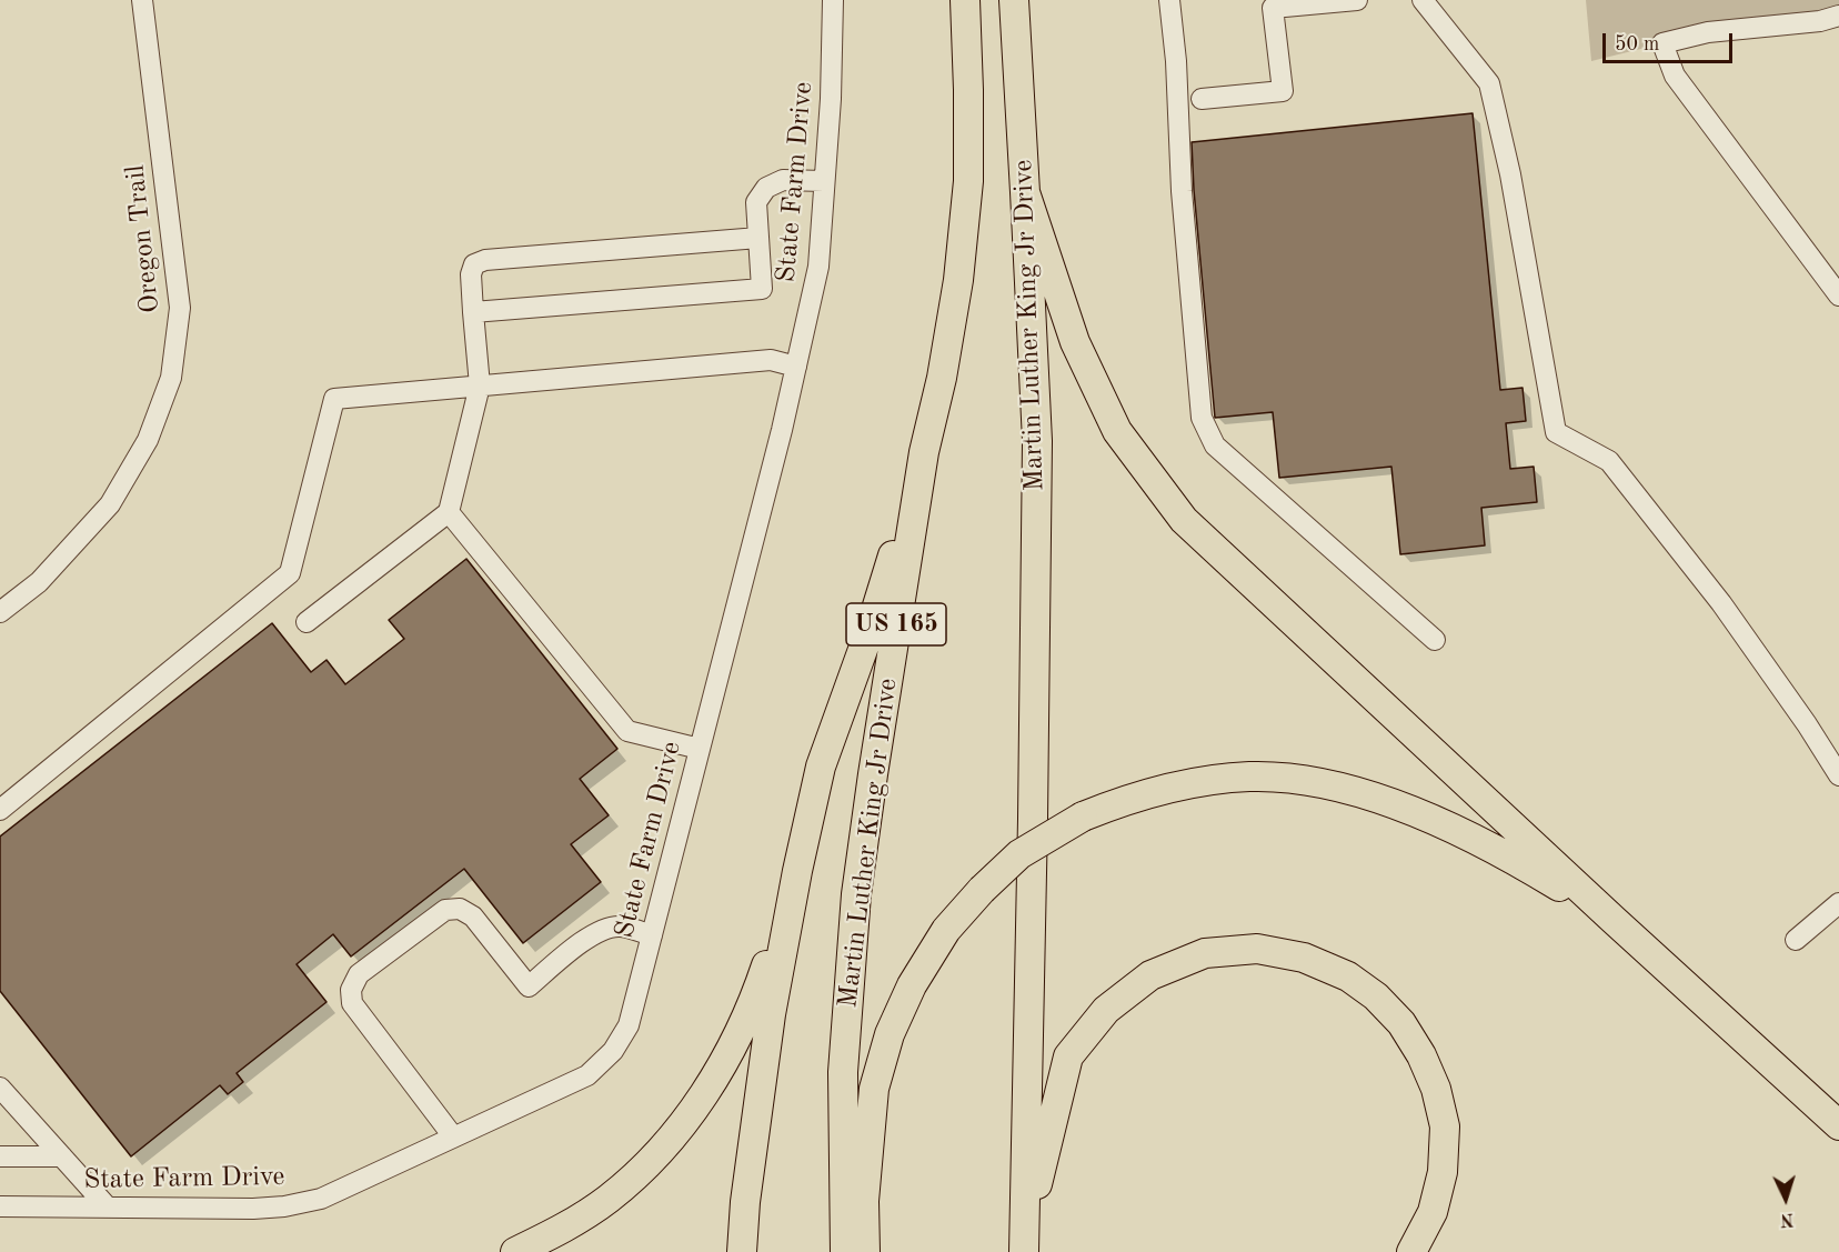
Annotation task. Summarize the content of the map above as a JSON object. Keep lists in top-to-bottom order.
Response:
{
  "streets": {
    "highway": ["Martin Luther King Jr Drive", "US 165"],
    "street": ["State Farm Drive", "Oregon Trail"]
  },
  "scale_bar": "50 m",
  "north": "bottom"
}
